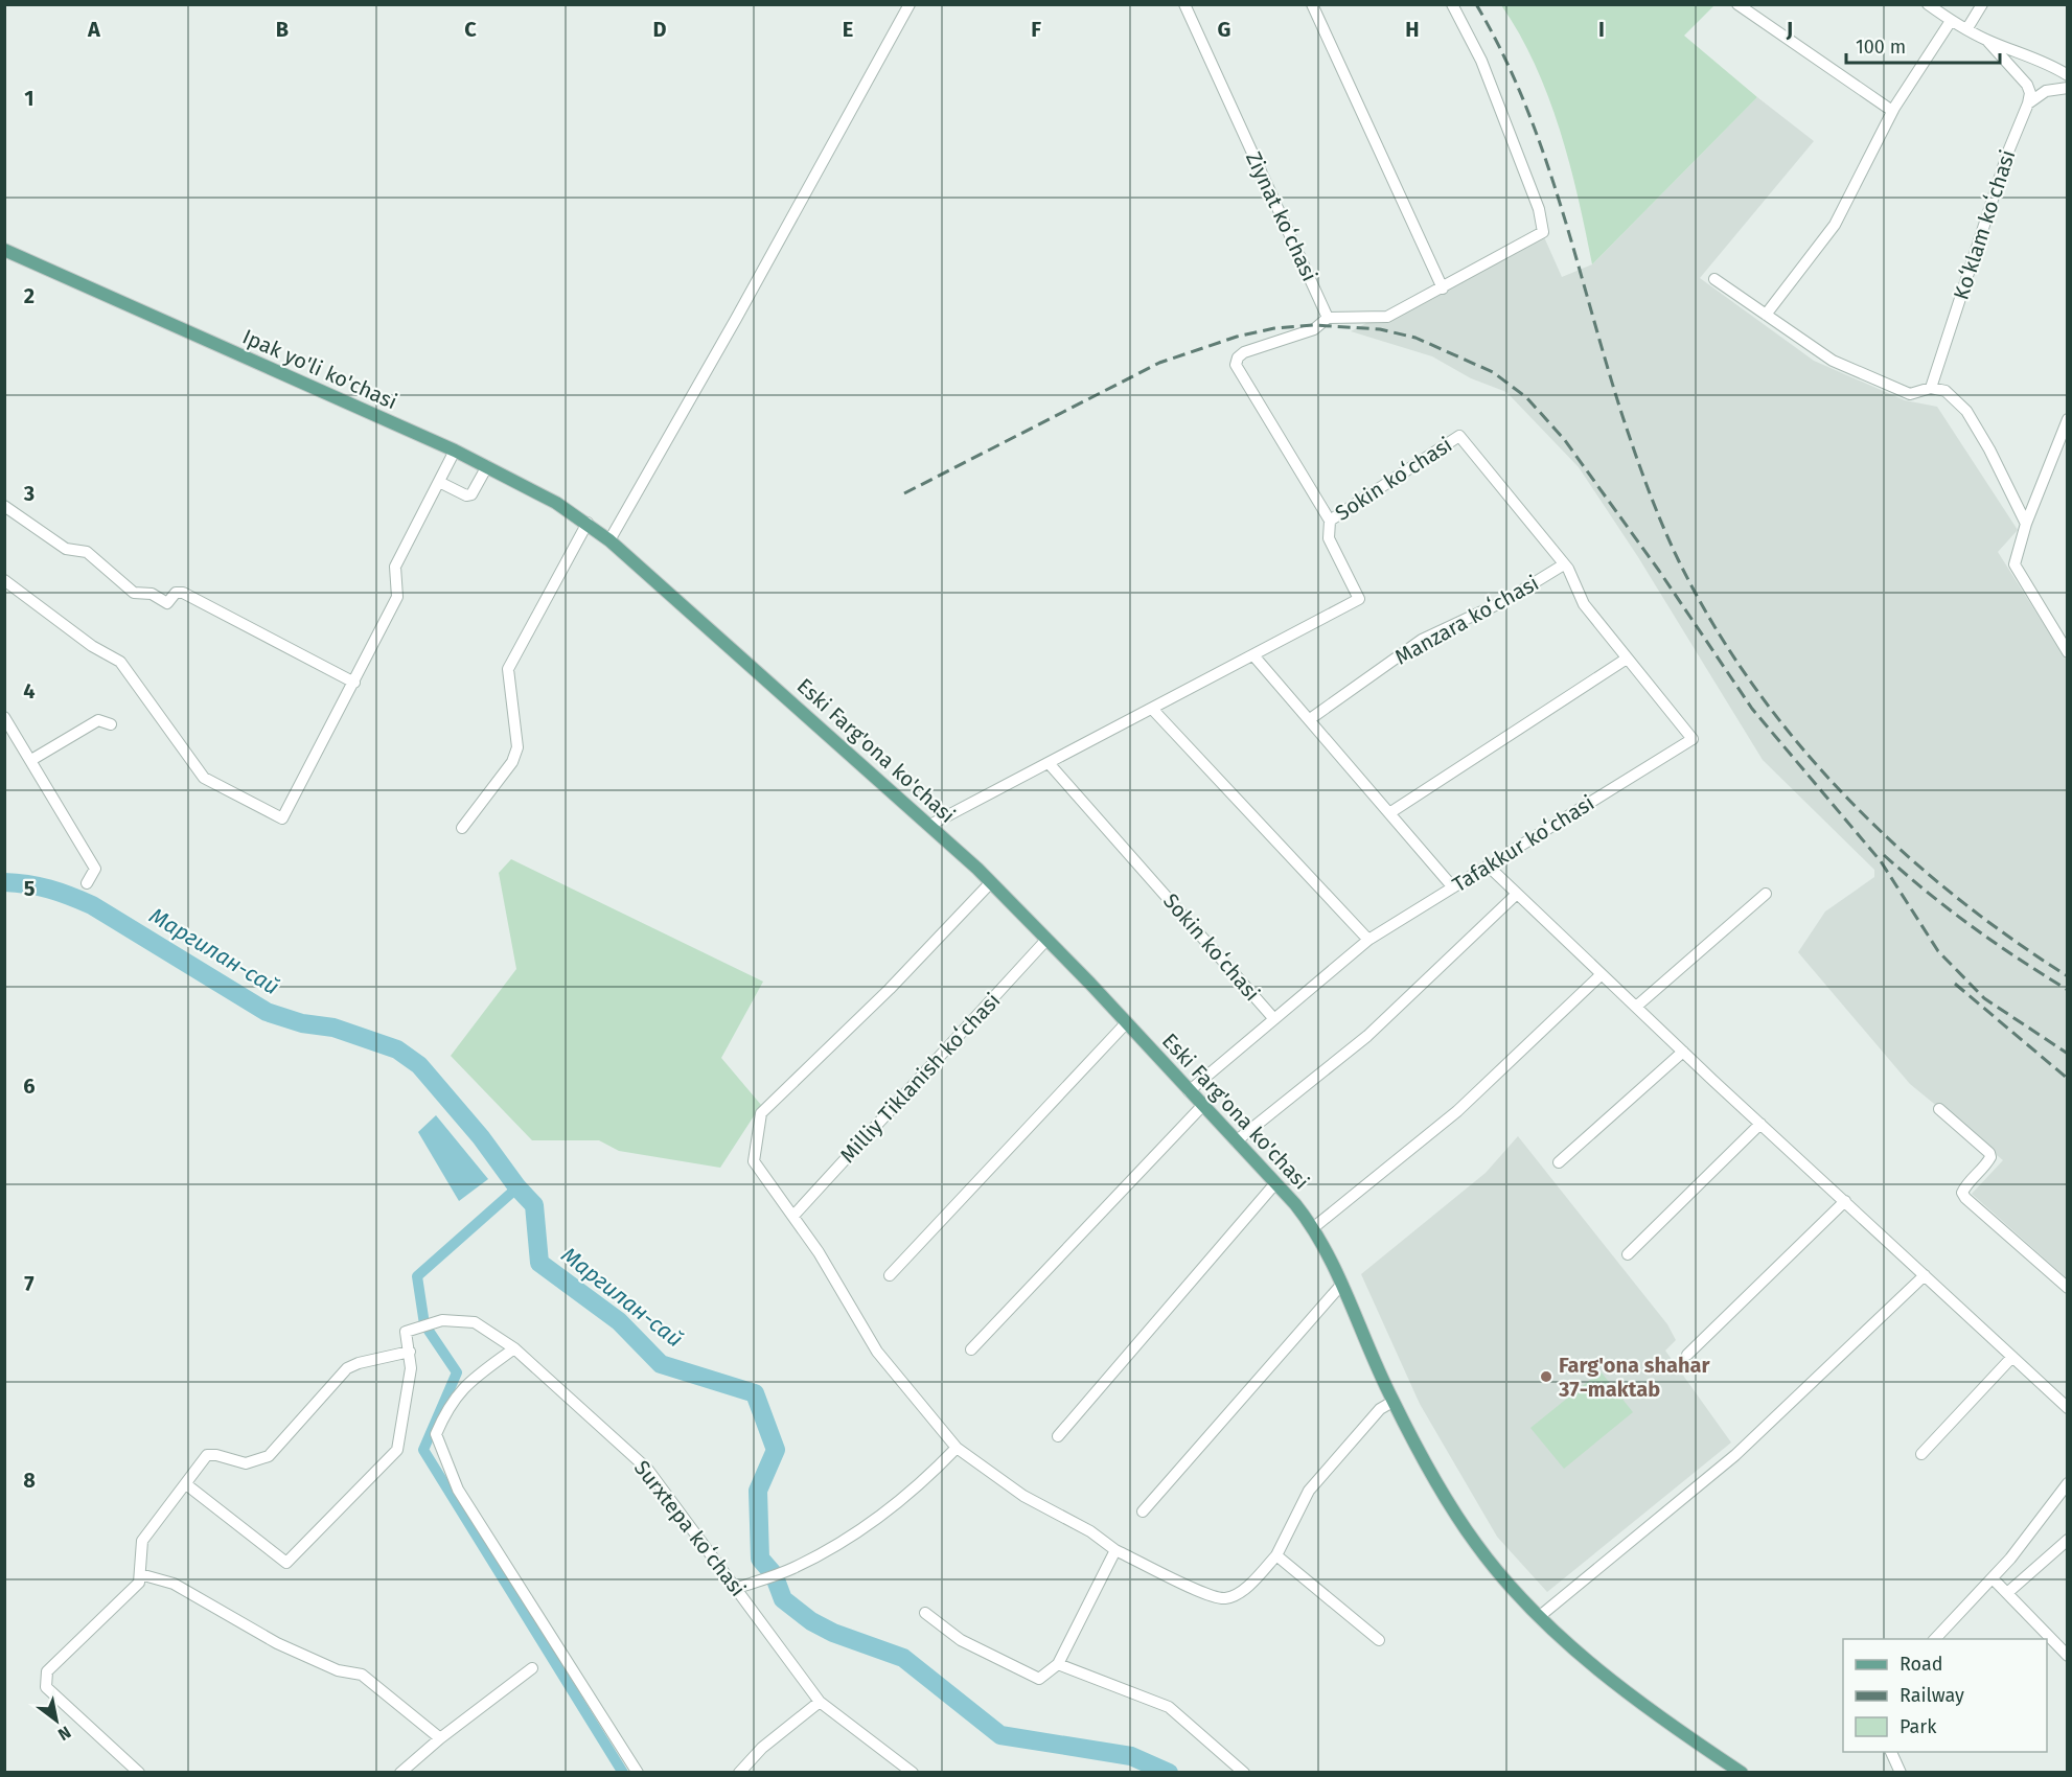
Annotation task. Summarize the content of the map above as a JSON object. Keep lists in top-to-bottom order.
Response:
{
  "streets": {
    "main road": ["Ipak yo'li ko'chasi", "Eski Farg'ona ko'chasi"],
    "street": [
      "Ziynat koʻchasi",
      "Koʻklam koʻchasi",
      "Sokin koʻchasi",
      "Manzara koʻchasi",
      "Tafakkur koʻchasi",
      "Milliy Tiklanish koʻchasi",
      "Surxtepa koʻchasi"
    ]
  },
  "crossings": [
    ["Ipak yo'li ko'chasi", "Eski Farg'ona ko'chasi"],
    ["Sokin koʻchasi", "Manzara koʻchasi"],
    ["Sokin koʻchasi", "Eski Farg'ona ko'chasi"],
    ["Sokin koʻchasi", "Tafakkur koʻchasi"],
    ["Manzara koʻchasi", "Tafakkur koʻchasi"],
    ["Eski Farg'ona ko'chasi", "Tafakkur koʻchasi"],
    ["Eski Farg'ona ko'chasi", "Milliy Tiklanish koʻchasi"]
  ],
  "water": ["Маргилан-сай"],
  "places": ["Farg'ona shahar 37-maktab"],
  "legend": ["Road", "Railway", "Park"],
  "scale_bar": "100 m",
  "north": "bottom right",
  "grid": {
    "columns": [
      "A",
      "B",
      "C",
      "D",
      "E",
      "F",
      "G",
      "H",
      "I",
      "J"
    ],
    "rows": [
      "1",
      "2",
      "3",
      "4",
      "5",
      "6",
      "7",
      "8"
    ]
  }
}
